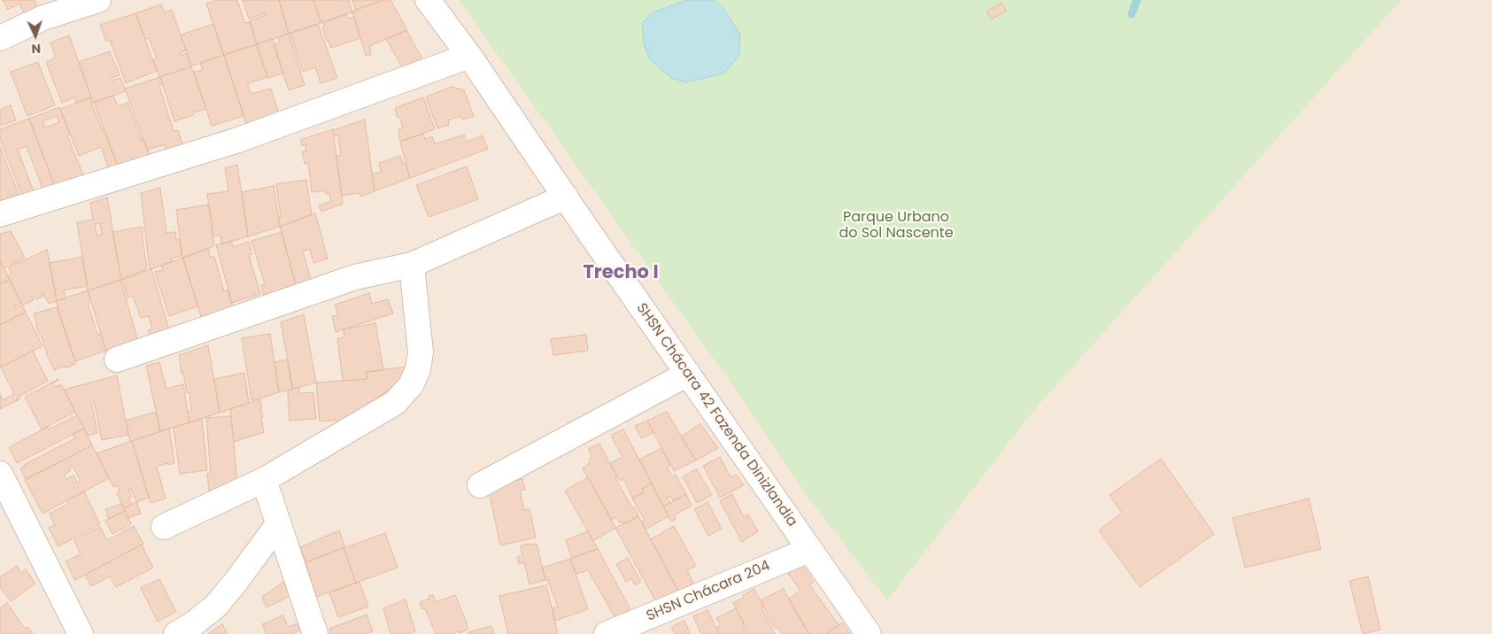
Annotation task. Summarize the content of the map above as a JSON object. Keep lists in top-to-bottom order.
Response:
{
  "streets": {
    "street": ["SHSN Chácara 42 Fazenda Dinizlandia", "SHSN Chácara 204"]
  },
  "crossings": [
    ["SHSN Chácara 42 Fazenda Dinizlandia", "SHSN Chácara 204"]
  ],
  "districts": ["Trecho I"],
  "parks": ["Parque Urbano do Sol Nascente"],
  "north": "bottom"
}
